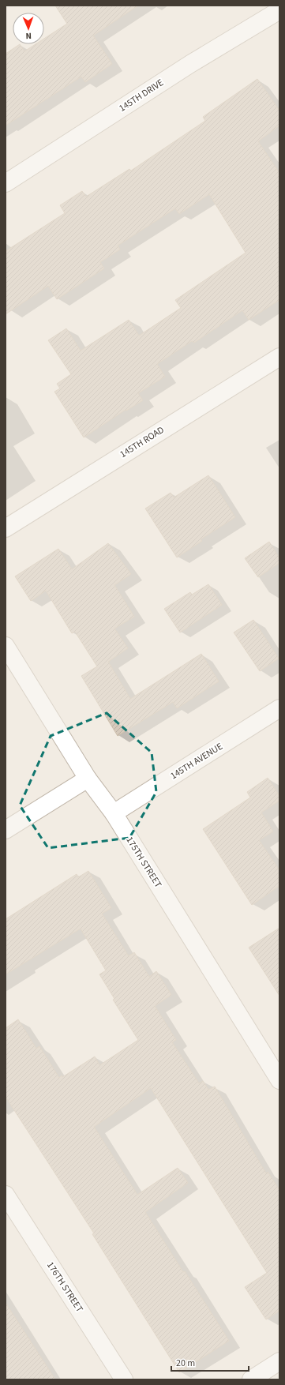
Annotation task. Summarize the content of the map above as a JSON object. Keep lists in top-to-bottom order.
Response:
{
  "streets": {
    "street": [
      "145TH DRIVE",
      "145TH ROAD",
      "145TH AVENUE",
      "175TH STREET",
      "176TH STREET"
    ]
  },
  "crossings": [
    ["145TH AVENUE", "175TH STREET"]
  ],
  "scale_bar": "20 m",
  "north": "bottom"
}
